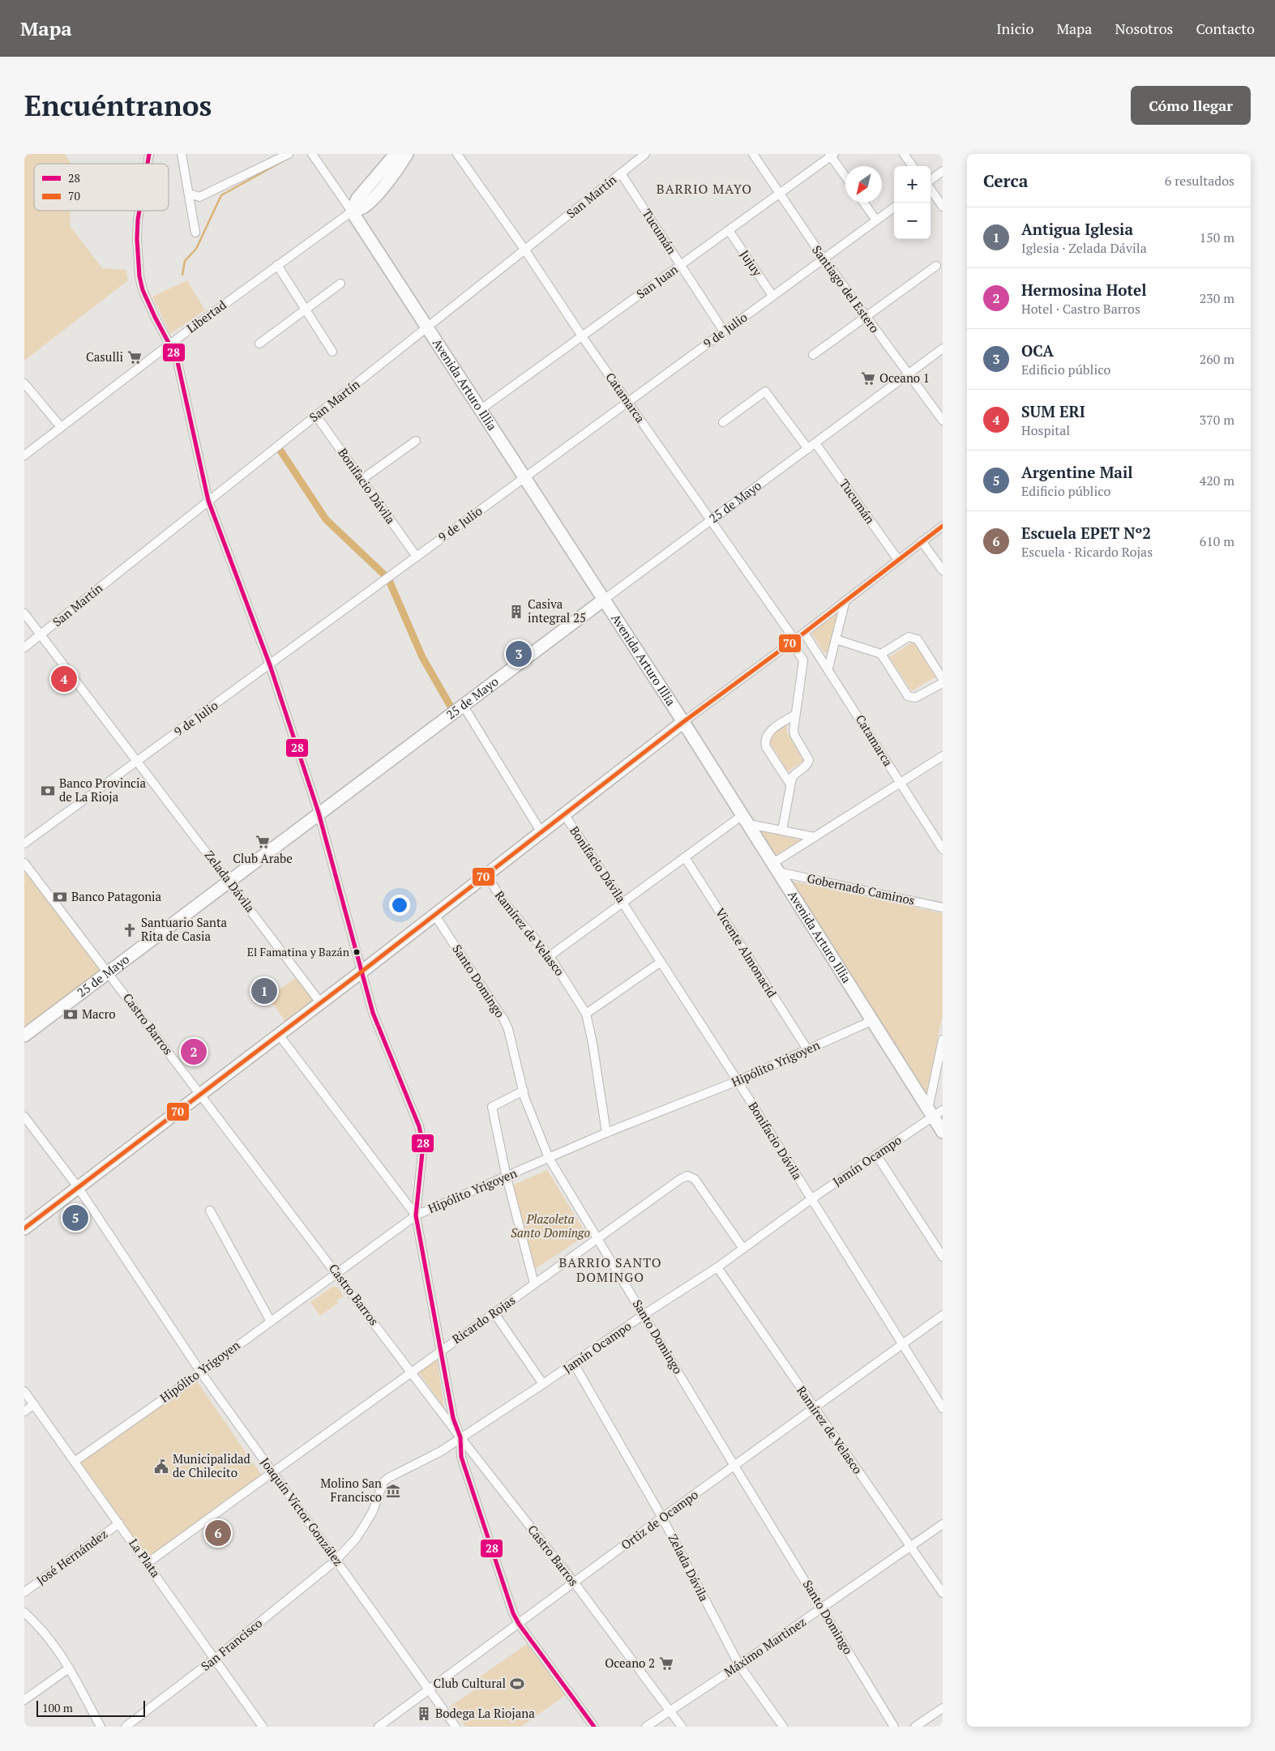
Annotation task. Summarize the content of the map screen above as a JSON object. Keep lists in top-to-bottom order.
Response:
{
  "streets": {
    "main road": ["Avenida Arturo Illia", "25 de Mayo"],
    "street": [
      "San Martín",
      "Tucumán",
      "Jujuy",
      "San Juan",
      "Santiago del Estero",
      "Libertad",
      "9 de Julio",
      "Catamarca",
      "Bonifacio Dávila",
      "Zelada Dávila",
      "Gobernado Caminos",
      "Ramírez de Velasco",
      "Vicente Almonacid",
      "Santo Domingo",
      "Castro Barros",
      "Hipólito Yrigoyen",
      "Jamín Ocampo",
      "Ricardo Rojas",
      "Joaquín Víctor González",
      "Ortiz de Ocampo",
      "José Hernández",
      "La Plata",
      "San Francisco",
      "Máximo Martinez"
    ]
  },
  "crossings": [
    ["San Martín", "Tucumán"],
    ["San Martín", "Avenida Arturo Illia"],
    ["San Martín", "Catamarca"],
    ["San Martín", "Bonifacio Dávila"],
    ["San Martín", "Zelada Dávila"],
    ["Tucumán", "San Juan"],
    ["Tucumán", "9 de Julio"],
    ["Tucumán", "25 de Mayo"],
    ["Jujuy", "San Juan"],
    ["Jujuy", "9 de Julio"],
    ["San Juan", "Santiago del Estero"],
    ["San Juan", "Avenida Arturo Illia"],
    ["San Juan", "Catamarca"],
    ["Santiago del Estero", "9 de Julio"],
    ["Santiago del Estero", "25 de Mayo"],
    ["Libertad", "Avenida Arturo Illia"],
    ["9 de Julio", "Avenida Arturo Illia"],
    ["9 de Julio", "Catamarca"],
    ["9 de Julio", "Bonifacio Dávila"],
    ["9 de Julio", "Zelada Dávila"],
    ["Avenida Arturo Illia", "25 de Mayo"],
    ["Avenida Arturo Illia", "Gobernado Caminos"],
    ["Avenida Arturo Illia", "Hipólito Yrigoyen"],
    ["Avenida Arturo Illia", "Jamín Ocampo"],
    ["Catamarca", "25 de Mayo"],
    ["Bonifacio Dávila", "Hipólito Yrigoyen"],
    ["Bonifacio Dávila", "Jamín Ocampo"],
    ["Bonifacio Dávila", "Ortiz de Ocampo"],
    ["25 de Mayo", "Zelada Dávila"],
    ["25 de Mayo", "Castro Barros"],
    ["Zelada Dávila", "Jamín Ocampo"],
    ["Zelada Dávila", "Ortiz de Ocampo"],
    ["Zelada Dávila", "Máximo Martinez"],
    ["Ramírez de Velasco", "Hipólito Yrigoyen"],
    ["Ramírez de Velasco", "Jamín Ocampo"],
    ["Ramírez de Velasco", "Ortiz de Ocampo"],
    ["Ramírez de Velasco", "Máximo Martinez"],
    ["Vicente Almonacid", "Hipólito Yrigoyen"],
    ["Santo Domingo", "Hipólito Yrigoyen"],
    ["Santo Domingo", "Jamín Ocampo"],
    ["Santo Domingo", "Ricardo Rojas"],
    ["Santo Domingo", "Ortiz de Ocampo"],
    ["Santo Domingo", "Máximo Martinez"],
    ["Castro Barros", "Hipólito Yrigoyen"],
    ["Castro Barros", "Jamín Ocampo"],
    ["Castro Barros", "Ricardo Rojas"],
    ["Castro Barros", "Ortiz de Ocampo"],
    ["Castro Barros", "Máximo Martinez"],
    ["Hipólito Yrigoyen", "Joaquín Víctor González"],
    ["Hipólito Yrigoyen", "La Plata"],
    ["Jamín Ocampo", "Ricardo Rojas"],
    ["Jamín Ocampo", "Joaquín Víctor González"],
    ["Jamín Ocampo", "San Francisco"],
    ["Ricardo Rojas", "Joaquín Víctor González"],
    ["Ricardo Rojas", "La Plata"],
    ["Joaquín Víctor González", "Ortiz de Ocampo"],
    ["Joaquín Víctor González", "San Francisco"],
    ["José Hernández", "La Plata"],
    ["La Plata", "San Francisco"]
  ],
  "districts": ["BARRIO MAYO", "BARRIO SANTO DOMINGO"],
  "parks": ["Plazoleta Santo Domingo"],
  "places": {
    "supermarket": [
      "Casulli",
      "Oceano 1",
      "Club Arabe",
      "Oceano 2"
    ],
    "building": ["Casiva integral 25", "Bodega La Riojana"],
    "bank": ["Banco Provincia de La Rioja", "Banco Patagonia", "Macro"],
    "church": ["Santuario Santa Rita de Casia"],
    "other": ["El Famatina y Bazán"],
    "public building": ["Municipalidad de Chilecito"],
    "museum": ["Molino San Francisco"],
    "sports": ["Club Cultural"]
  },
  "lines": ["transit line 28", "transit line 70"],
  "legend": ["28", "70"],
  "scale_bar": "100 m",
  "north": "bottom left",
  "page": {
    "header": "Mapa",
    "nav": [
      "Inicio",
      "Mapa",
      "Nosotros",
      "Contacto"
    ],
    "buttons": "Cómo llegar",
    "title": "Encuéntranos",
    "heading": ["Cerca", "6 resultados"],
    "map_buttons": ["+", "−"],
    "list": [
      {
        "mark": "1",
        "name": "Antigua Iglesia",
        "note": "Iglesia · Zelada Dávila",
        "value": "150 m"
      },
      {
        "mark": "2",
        "name": "Hermosina Hotel",
        "note": "Hotel · Castro Barros",
        "value": "230 m"
      },
      {
        "mark": "3",
        "name": "OCA",
        "note": "Edificio público",
        "value": "260 m"
      },
      {
        "mark": "4",
        "name": "SUM ERI",
        "note": "Hospital",
        "value": "370 m"
      },
      {
        "mark": "5",
        "name": "Argentine Mail",
        "note": "Edificio público",
        "value": "420 m"
      },
      {
        "mark": "6",
        "name": "Escuela EPET Nº2",
        "note": "Escuela · Ricardo Rojas",
        "value": "610 m"
      }
    ],
    "pins": [
      "3",
      "4",
      "1",
      "2",
      "5",
      "6"
    ],
    "scale": "100 m"
  }
}
